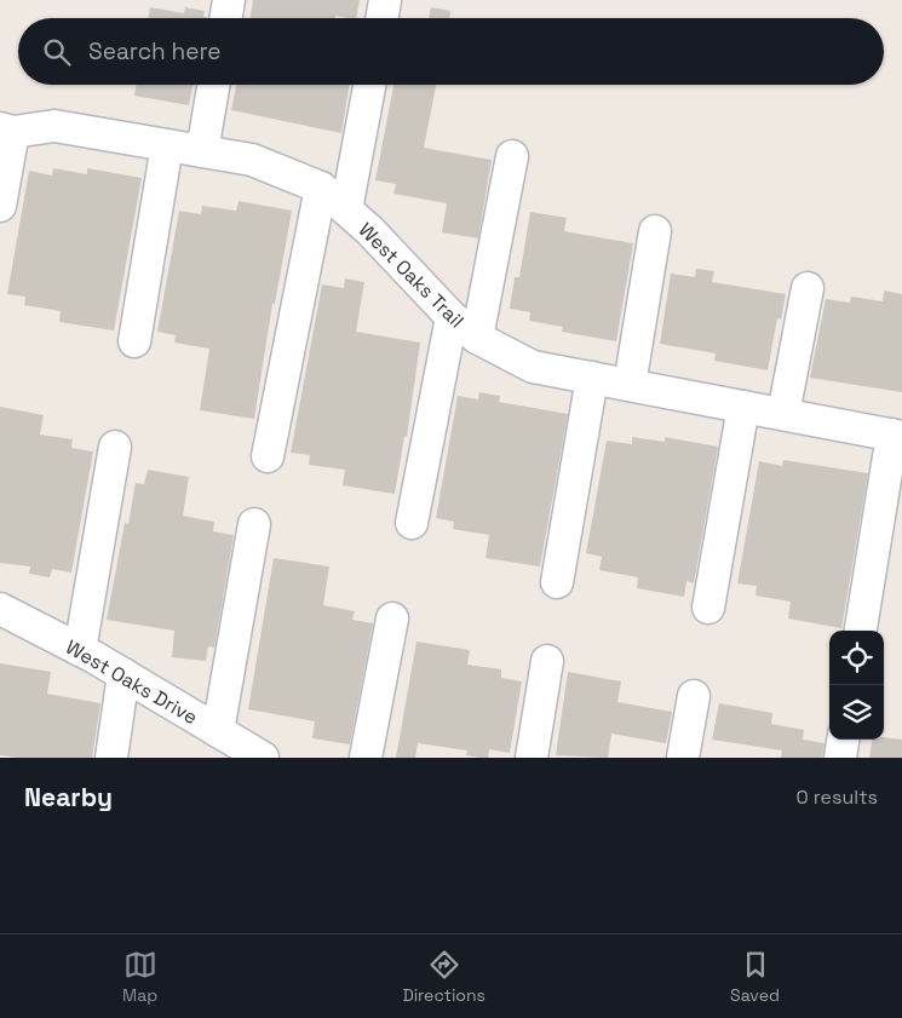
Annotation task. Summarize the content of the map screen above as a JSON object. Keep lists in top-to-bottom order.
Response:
{
  "streets": {
    "street": ["West Oaks Trail", "West Oaks Drive"]
  },
  "page": {
    "search": "Search here",
    "heading": ["Nearby", "0 results"],
    "nav": ["Map", "Directions", "Saved"]
  }
}
